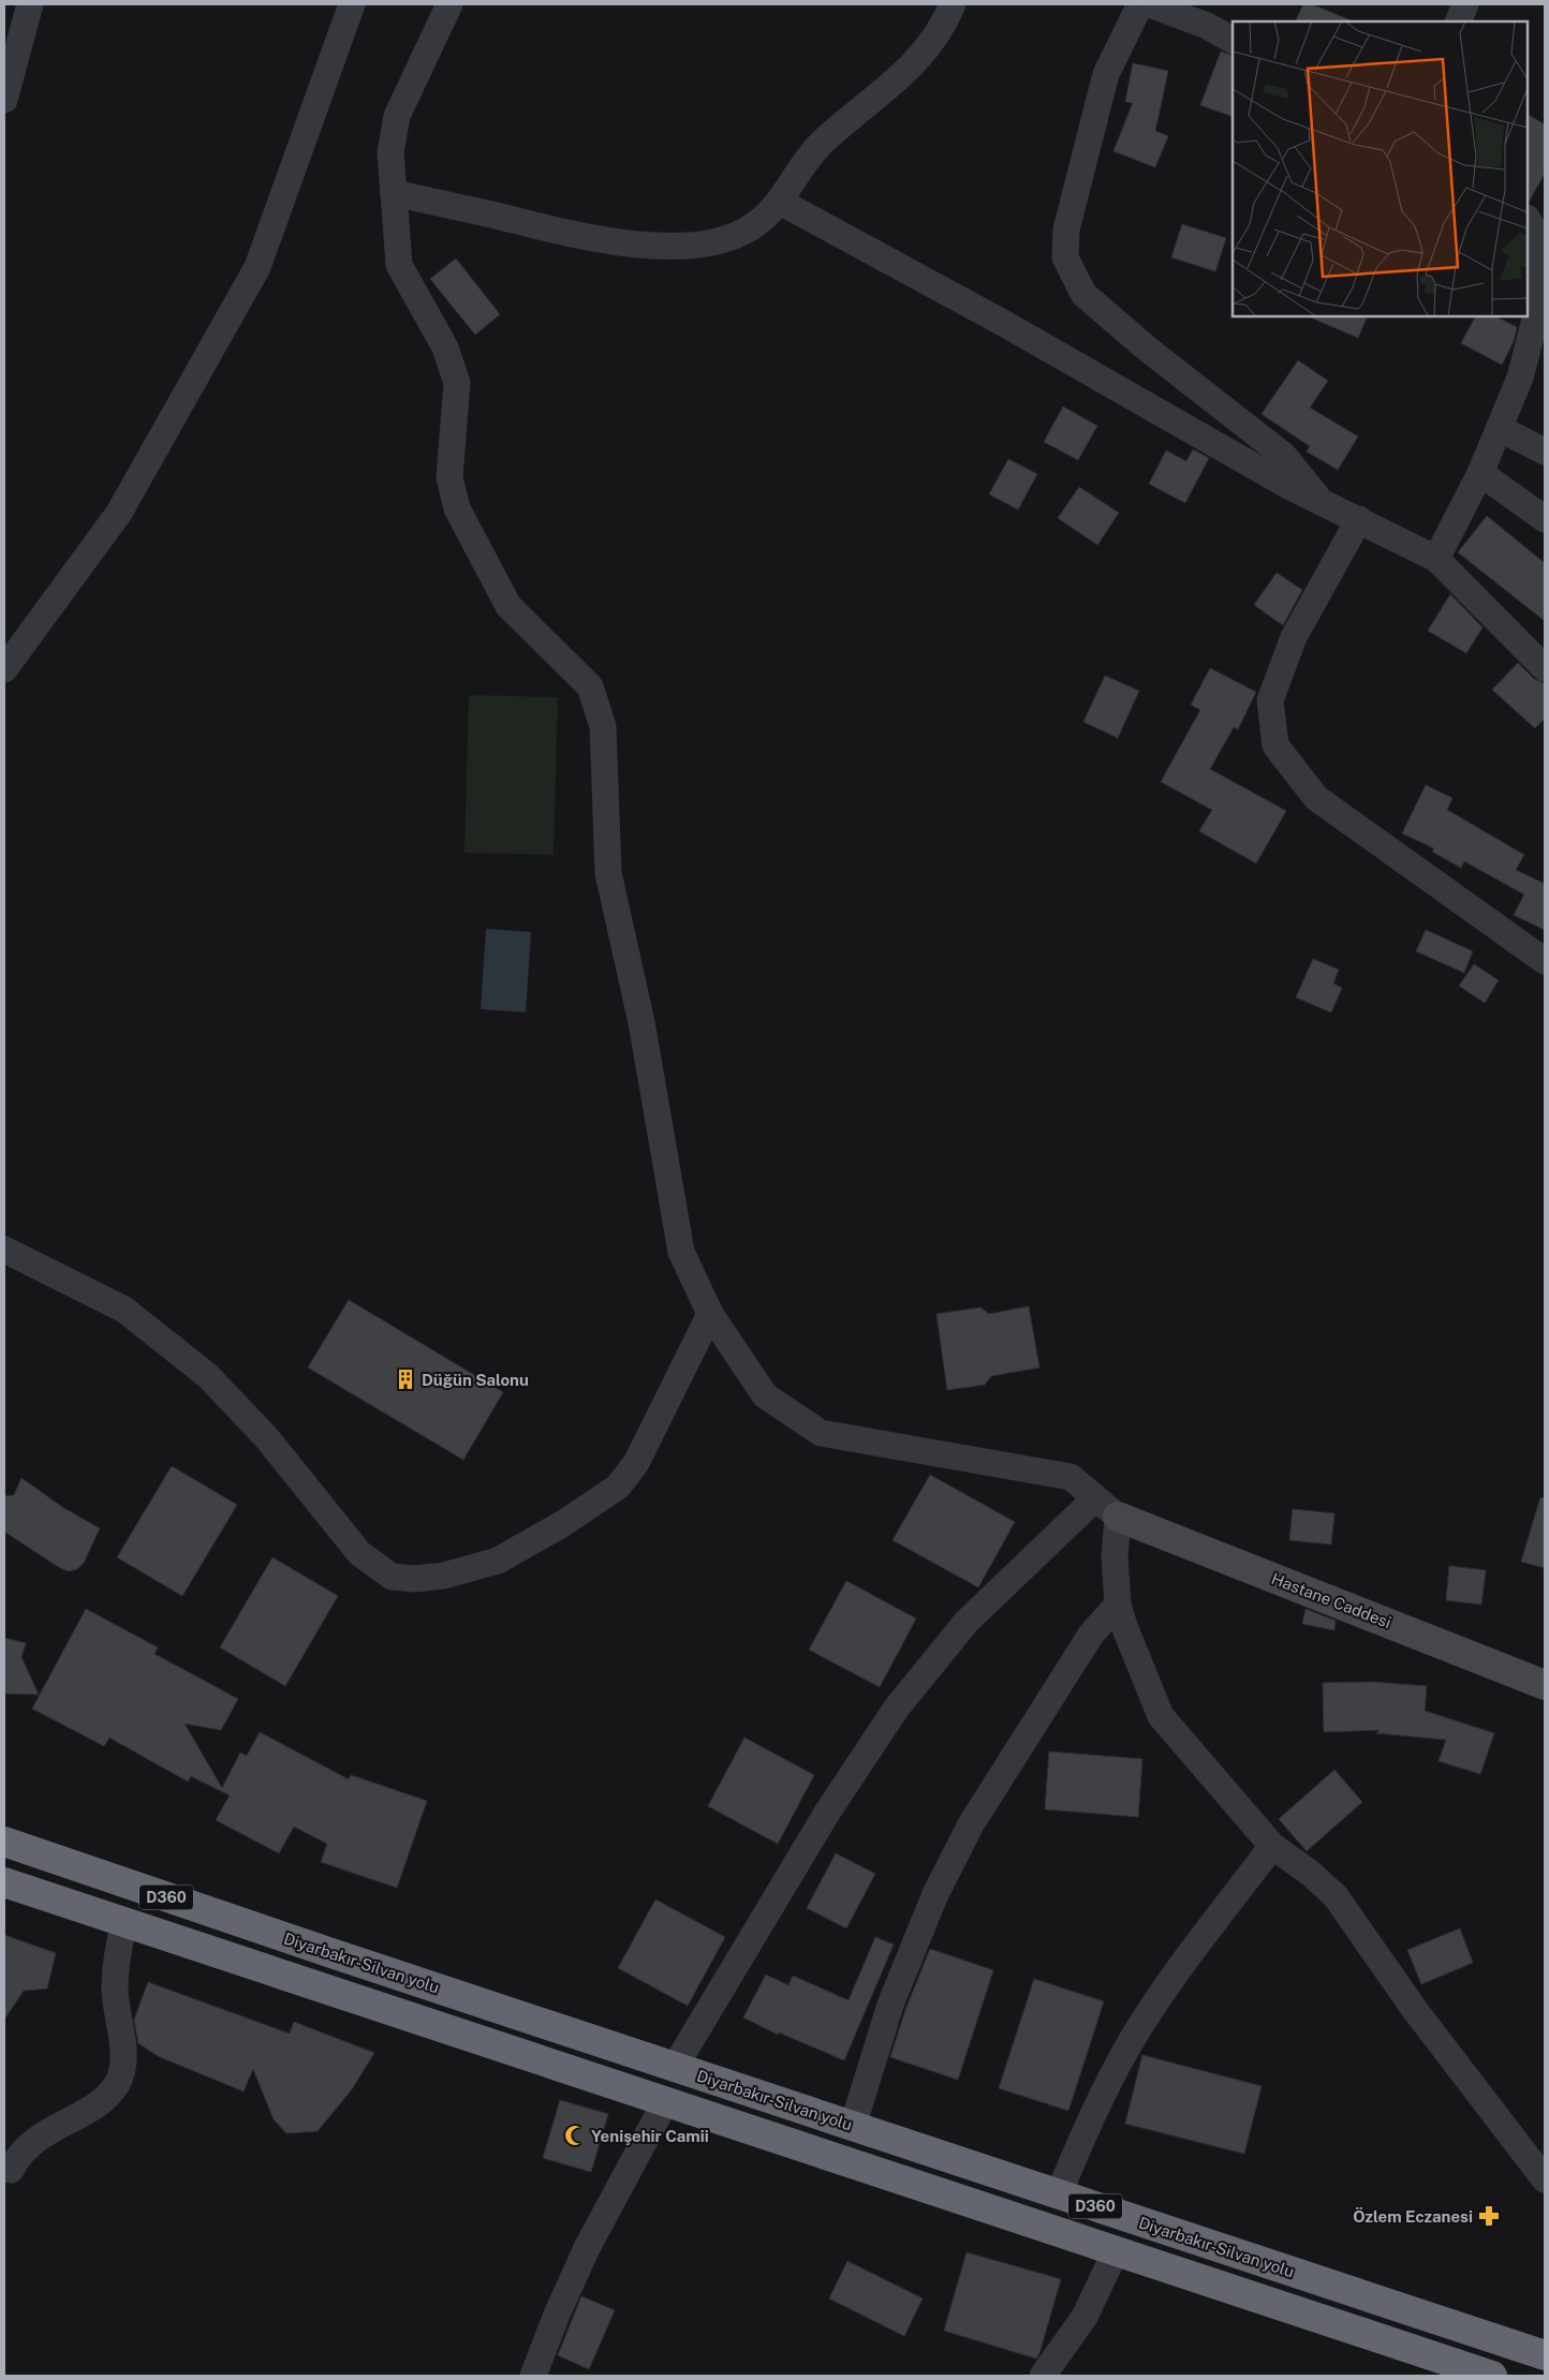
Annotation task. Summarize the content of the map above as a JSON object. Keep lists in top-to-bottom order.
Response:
{
  "streets": {
    "highway": ["D360", "Diyarbakır-Silvan yolu"],
    "street": ["Hastane Caddesi"]
  },
  "places": {
    "building": ["Düğün Salonu"],
    "mosque": ["Yenişehir Camii"],
    "pharmacy": ["Özlem Eczanesi"]
  }
}
